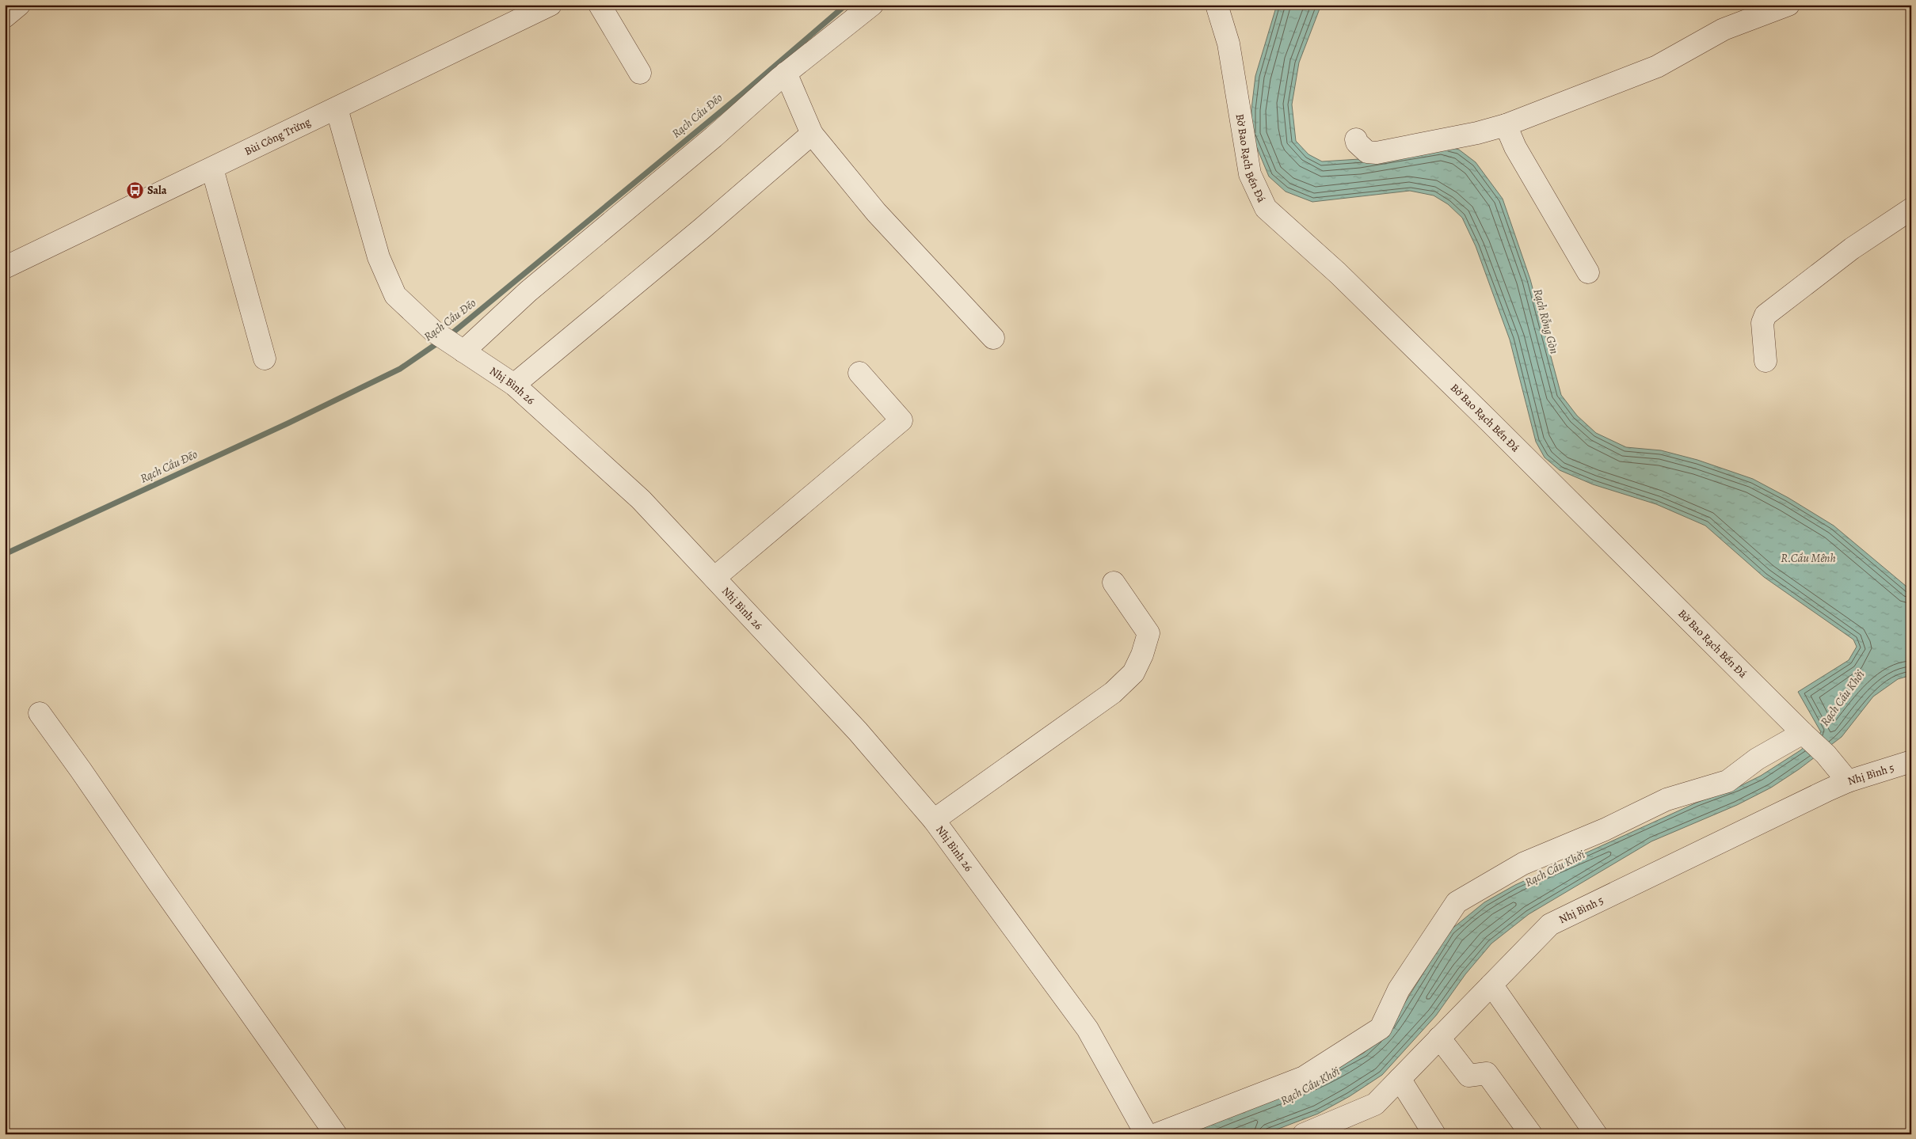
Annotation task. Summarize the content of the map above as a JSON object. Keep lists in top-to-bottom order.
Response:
{
  "streets": {
    "street": [
      "Bùi Công Trừng",
      "Bờ Bao Rạch Bến Đá",
      "Nhị Bình 26",
      "Nhị Bình 5"
    ]
  },
  "crossings": [
    ["Bùi Công Trừng", "Nhị Bình 26"],
    ["Bờ Bao Rạch Bến Đá", "Nhị Bình 5"]
  ],
  "water": [
    "Rạch Cầu Đẽo",
    "Rạch Rỗng Gòn",
    "R.Cầu Mênh",
    "Rạch Cầu Khởi"
  ],
  "places": {
    "bus stop": ["Sala"]
  }
}
